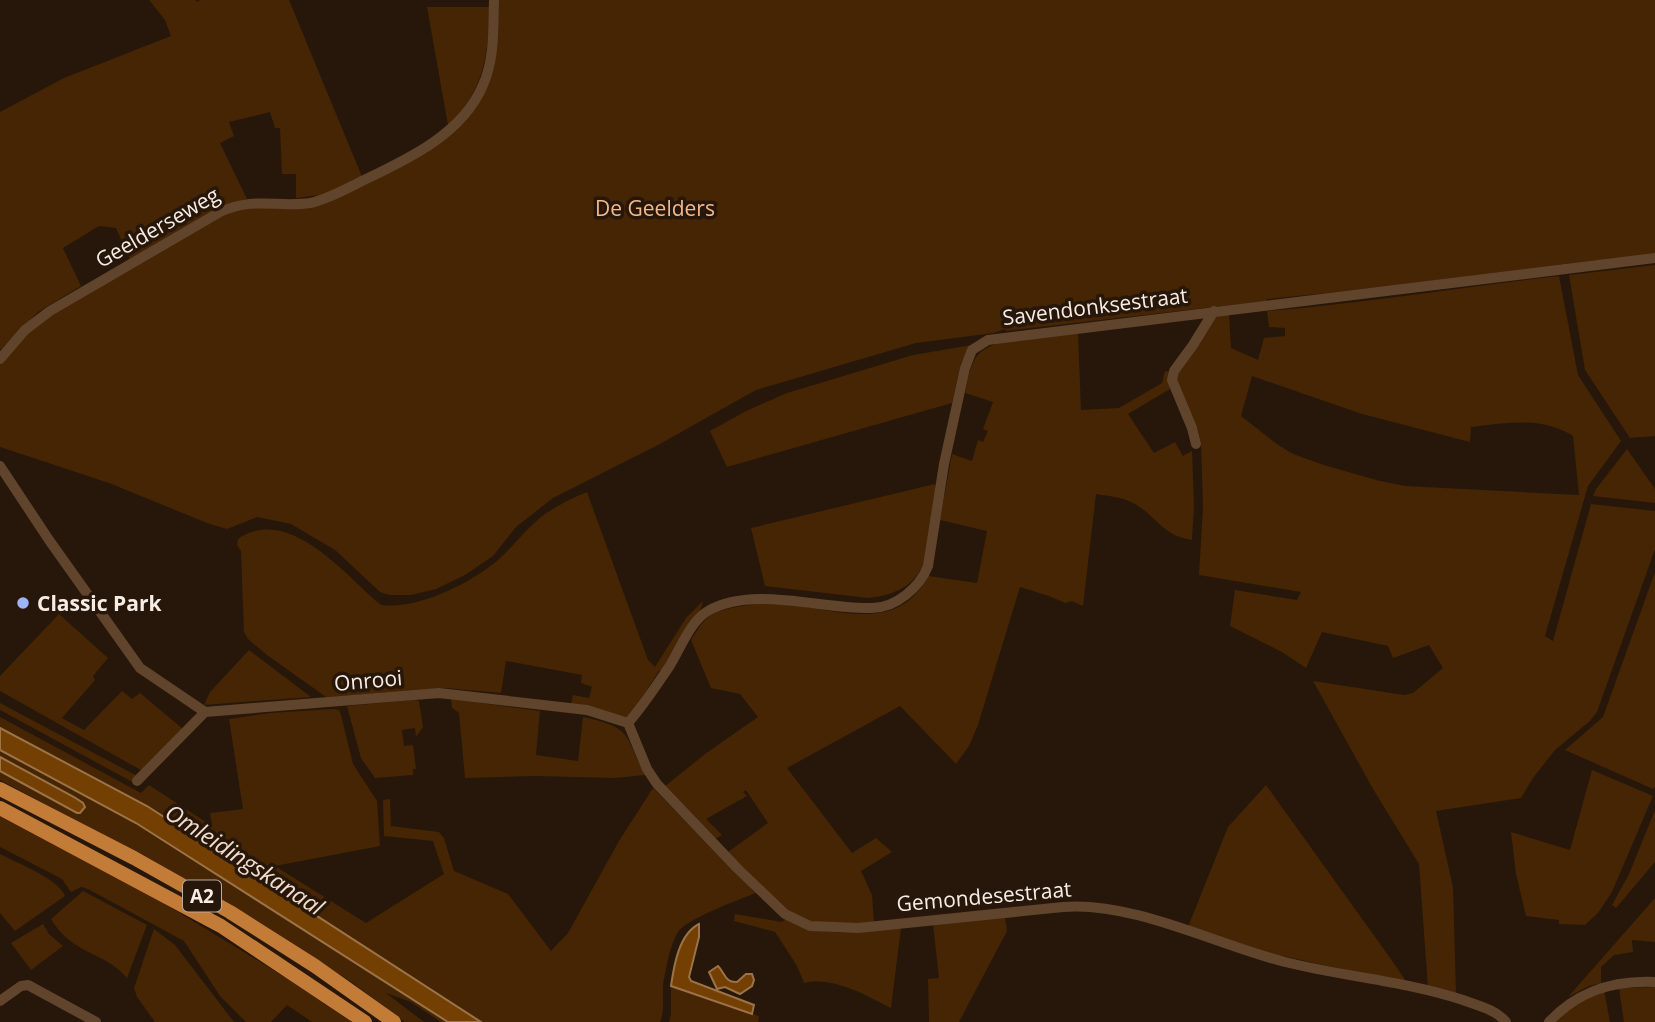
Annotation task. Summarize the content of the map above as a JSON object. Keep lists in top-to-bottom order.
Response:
{
  "streets": {
    "highway": ["A2"],
    "street": [
      "Geelderseweg",
      "Savendonksestraat",
      "Onrooi",
      "Gemondesestraat"
    ]
  },
  "crossings": [
    ["Savendonksestraat", "Onrooi"],
    ["Savendonksestraat", "Gemondesestraat"],
    ["Onrooi", "Gemondesestraat"]
  ],
  "water": ["Omleidingskanaal"],
  "parks": ["De Geelders"],
  "places": ["Classic Park"]
}
